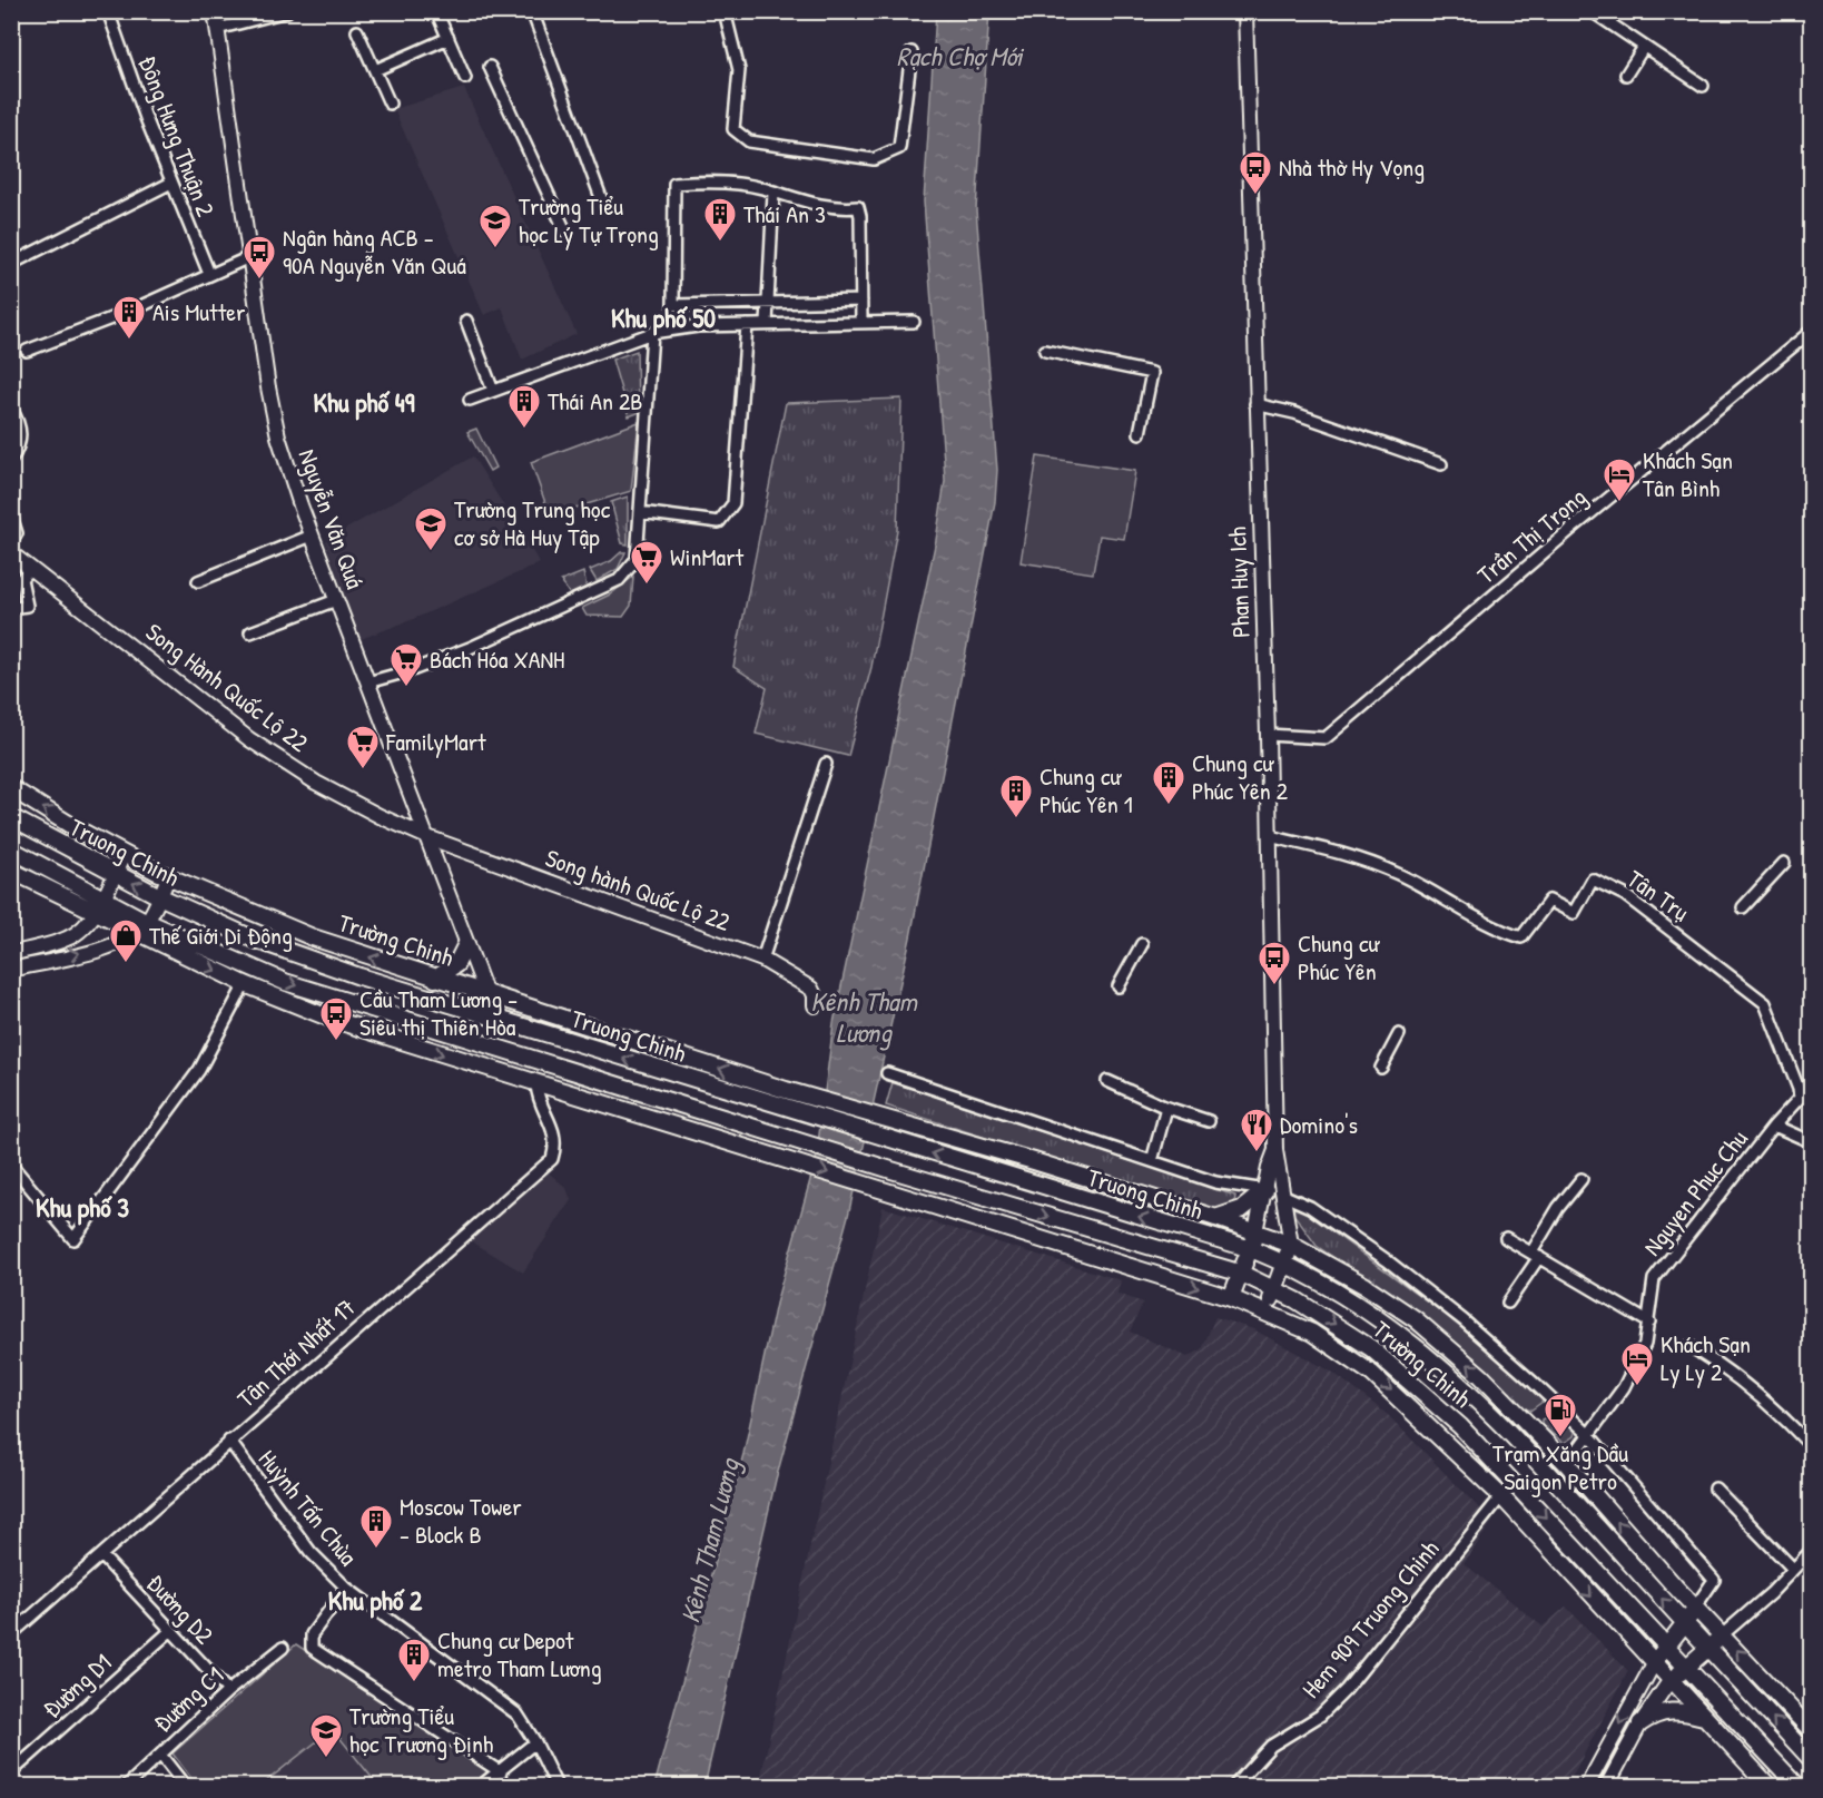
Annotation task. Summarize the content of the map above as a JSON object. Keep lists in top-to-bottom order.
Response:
{
  "streets": {
    "main road": [
      "Nguyễn Văn Quá",
      "Phan Huy Ich",
      "Song Hành Quốc Lộ 22",
      "Truong Chinh",
      "Song hành Quốc Lộ 22",
      "Trường Chinh"
    ],
    "street": [
      "Đông Hưng Thuận 2",
      "Trần Thị Trọng",
      "Tân Trụ",
      "Nguyen Phuc Chu",
      "Tân Thới Nhất 17",
      "Huỳnh Tấn Chùa",
      "Đường D2",
      "Hem 909 Truong Chinh",
      "Đường D1",
      "Đường C1"
    ]
  },
  "crossings": [
    ["Nguyễn Văn Quá", "Song Hành Quốc Lộ 22"],
    ["Nguyễn Văn Quá", "Truong Chinh"],
    ["Nguyễn Văn Quá", "Song hành Quốc Lộ 22"],
    ["Nguyễn Văn Quá", "Trường Chinh"],
    ["Trần Thị Trọng", "Phan Huy Ich"],
    ["Phan Huy Ich", "Tân Trụ"],
    ["Song Hành Quốc Lộ 22", "Song hành Quốc Lộ 22"],
    ["Truong Chinh", "Trường Chinh"],
    ["Tân Trụ", "Nguyen Phuc Chu"],
    ["Trường Chinh", "Nguyen Phuc Chu"],
    ["Trường Chinh", "Tân Thới Nhất 17"],
    ["Trường Chinh", "Hem 909 Truong Chinh"],
    ["Tân Thới Nhất 17", "Huỳnh Tấn Chùa"],
    ["Tân Thới Nhất 17", "Đường D2"],
    ["Đường D2", "Đường D1"],
    ["Đường D2", "Đường C1"]
  ],
  "districts": [
    "Khu phố 50",
    "Khu phố 49",
    "Khu phố 3",
    "Khu phố 2"
  ],
  "water": ["Rạch Chợ Mới", "Kênh Tham Lương"],
  "places": {
    "bus stop": [
      "Nhà thờ Hy Vọng",
      "Ngân hàng ACB - 90A Nguyễn Văn Quá",
      "Chung cư Phúc Yên",
      "Cầu Tham Lương - Siêu thị Thiên Hòa"
    ],
    "building": [
      "Thái An 3",
      "Ais Mutter",
      "Thái An 2B",
      "Chung cư Phúc Yên 2",
      "Chung cư Phúc Yên 1",
      "Moscow Tower - Block B",
      "Chung cư Depot metro Tham Lương"
    ],
    "school or university": ["Trường Tiểu học Lý Tự Trọng", "Trường Trung học cơ sở Hà Huy Tập", "Trường Tiểu học Trương Định"],
    "hotel": ["Khách Sạn Tân Bình", "Khách Sạn Ly Ly 2"],
    "supermarket": ["WinMart", "Bách Hóa XANH", "FamilyMart"],
    "shop": ["Thế Giới Di Động"],
    "restaurant": ["Domino's"],
    "fuel station": ["Trạm Xăng Dầu Saigon Petro"]
  }
}
